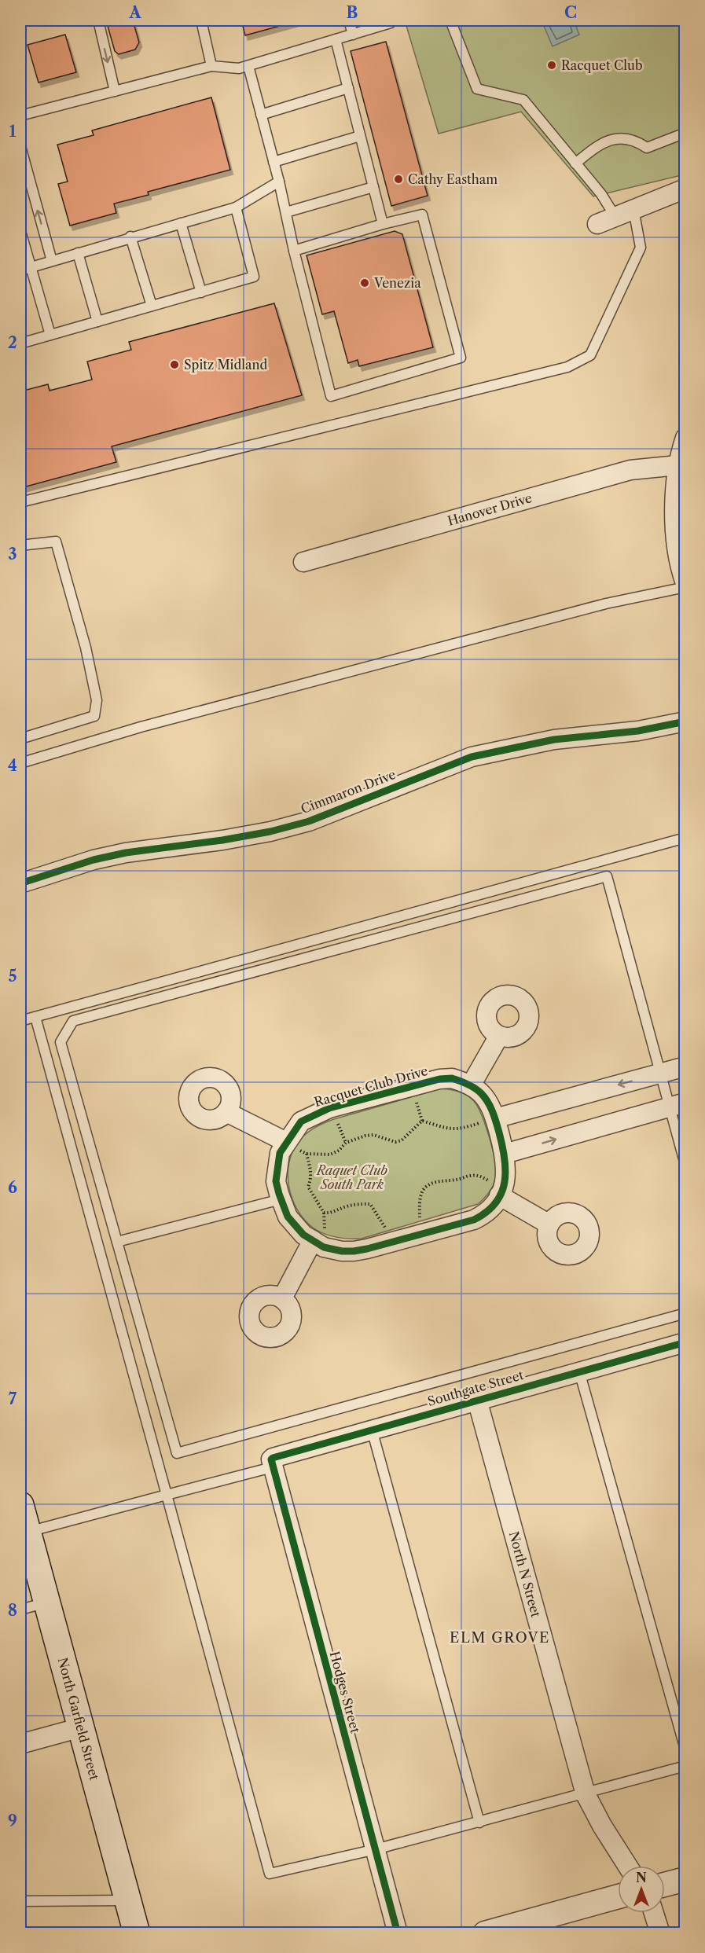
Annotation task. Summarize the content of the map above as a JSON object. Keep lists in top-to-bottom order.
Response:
{
  "streets": {
    "main road": ["North Garfield Street"],
    "street": [
      "Hanover Drive",
      "Cimmaron Drive",
      "Racquet Club Drive",
      "Southgate Street",
      "North N Street",
      "Hodges Street"
    ]
  },
  "crossings": [
    ["Southgate Street", "North N Street"],
    ["Southgate Street", "Hodges Street"]
  ],
  "districts": ["ELM GROVE"],
  "parks": ["Raquet Club South Park"],
  "places": [
    "Racquet Club",
    "Cathy Eastham",
    "Venezia",
    "Spitz Midland"
  ],
  "north": "top",
  "grid": {
    "columns": ["A", "B", "C"],
    "rows": [
      "1",
      "2",
      "3",
      "4",
      "5",
      "6",
      "7",
      "8",
      "9"
    ]
  }
}
